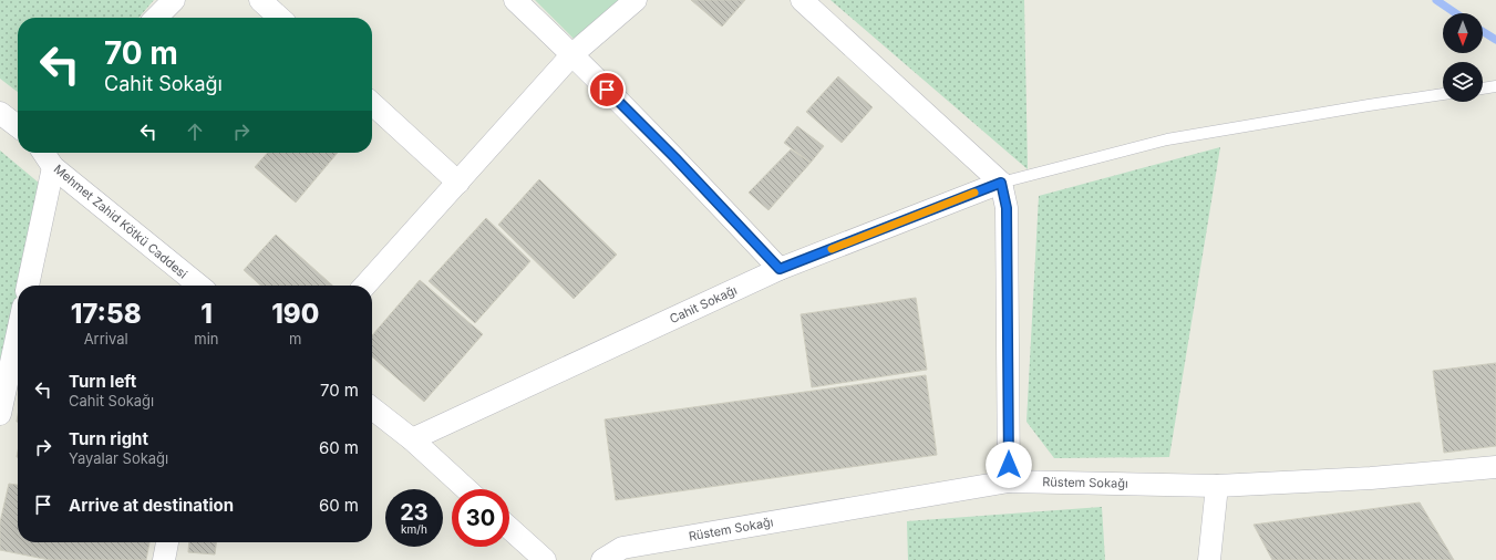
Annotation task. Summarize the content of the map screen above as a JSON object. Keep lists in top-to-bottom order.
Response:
{
  "streets": {
    "street": ["Mehmet Zahid Kötkü Caddesi", "Cahit Sokağı", "Rüstem Sokağı"]
  },
  "north": "bottom",
  "page": {
    "turn": ["70 m", "Cahit Sokağı"],
    "eta": [
      "17:58",
      "Arrival",
      "1",
      "min",
      "190",
      "m"
    ],
    "list": [
      {
        "name": "Turn left",
        "note": "Cahit Sokağı",
        "value": "70 m"
      },
      {
        "name": "Turn right",
        "note": "Yayalar Sokağı",
        "value": "60 m"
      },
      {
        "name": "Arrive at destination",
        "value": "60 m"
      }
    ],
    "speed": "23 km/h",
    "limit": "30"
  }
}
